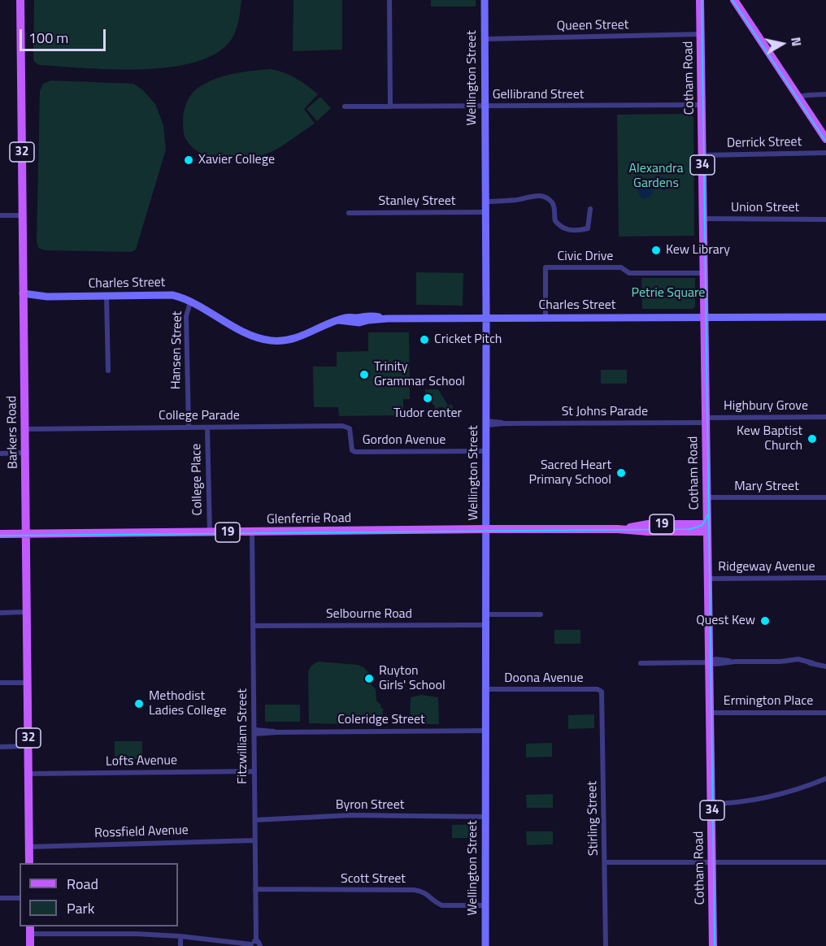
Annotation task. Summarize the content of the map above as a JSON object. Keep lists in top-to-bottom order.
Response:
{
  "streets": {
    "main road": [
      "Cotham Road",
      "32",
      "34",
      "Barkers Road",
      "Glenferrie Road",
      "19"
    ],
    "street": [
      "Queen Street",
      "Wellington Street",
      "Gellibrand Street",
      "Derrick Street",
      "Stanley Street",
      "Union Street",
      "Civic Drive",
      "Charles Street",
      "Hansen Street",
      "Highbury Grove",
      "St Johns Parade",
      "College Parade",
      "Gordon Avenue",
      "College Place",
      "Mary Street",
      "Ridgeway Avenue",
      "Selbourne Road",
      "Doona Avenue",
      "Ermington Place",
      "Coleridge Street",
      "Fitzwilliam Street",
      "Lofts Avenue",
      "Byron Street",
      "Stirling Street",
      "Rossfield Avenue",
      "Scott Street"
    ]
  },
  "crossings": [
    ["Queen Street", "Wellington Street"],
    ["Queen Street", "Cotham Road"],
    ["Wellington Street", "Gellibrand Street"],
    ["Wellington Street", "Stanley Street"],
    ["Wellington Street", "Charles Street"],
    ["Wellington Street", "St Johns Parade"],
    ["Wellington Street", "Gordon Avenue"],
    ["Wellington Street", "Glenferrie Road"],
    ["Wellington Street", "Selbourne Road"],
    ["Wellington Street", "Doona Avenue"],
    ["Wellington Street", "Coleridge Street"],
    ["Wellington Street", "Byron Street"],
    ["Wellington Street", "Scott Street"],
    ["Cotham Road", "Gellibrand Street"],
    ["Cotham Road", "Derrick Street"],
    ["Cotham Road", "Union Street"],
    ["Cotham Road", "Civic Drive"],
    ["Cotham Road", "Charles Street"],
    ["Cotham Road", "Highbury Grove"],
    ["Cotham Road", "St Johns Parade"],
    ["Cotham Road", "Mary Street"],
    ["Cotham Road", "Glenferrie Road"],
    ["Cotham Road", "Ridgeway Avenue"],
    ["Cotham Road", "Ermington Place"],
    ["Civic Drive", "Charles Street"],
    ["Charles Street", "Hansen Street"],
    ["Charles Street", "Barkers Road"],
    ["Hansen Street", "College Parade"],
    ["Highbury Grove", "St Johns Parade"],
    ["College Parade", "Barkers Road"],
    ["College Parade", "Gordon Avenue"],
    ["College Parade", "College Place"],
    ["Barkers Road", "Glenferrie Road"],
    ["Barkers Road", "Lofts Avenue"],
    ["Barkers Road", "Rossfield Avenue"],
    ["College Place", "Glenferrie Road"],
    ["Glenferrie Road", "Fitzwilliam Street"],
    ["Selbourne Road", "Fitzwilliam Street"],
    ["Doona Avenue", "Stirling Street"],
    ["Coleridge Street", "Fitzwilliam Street"],
    ["Fitzwilliam Street", "Lofts Avenue"],
    ["Fitzwilliam Street", "Byron Street"],
    ["Fitzwilliam Street", "Rossfield Avenue"],
    ["Fitzwilliam Street", "Scott Street"]
  ],
  "parks": ["Alexandra Gardens", "Petrie Square"],
  "places": [
    "Xavier College",
    "Kew Library",
    "Cricket Pitch",
    "Trinity Grammar School",
    "Tudor center",
    "Kew Baptist Church",
    "Sacred Heart Primary School",
    "Quest Kew",
    "Ruyton Girls' School",
    "Methodist Ladies College"
  ],
  "legend": ["Road", "Park"],
  "scale_bar": "100 m",
  "north": "right"
}
